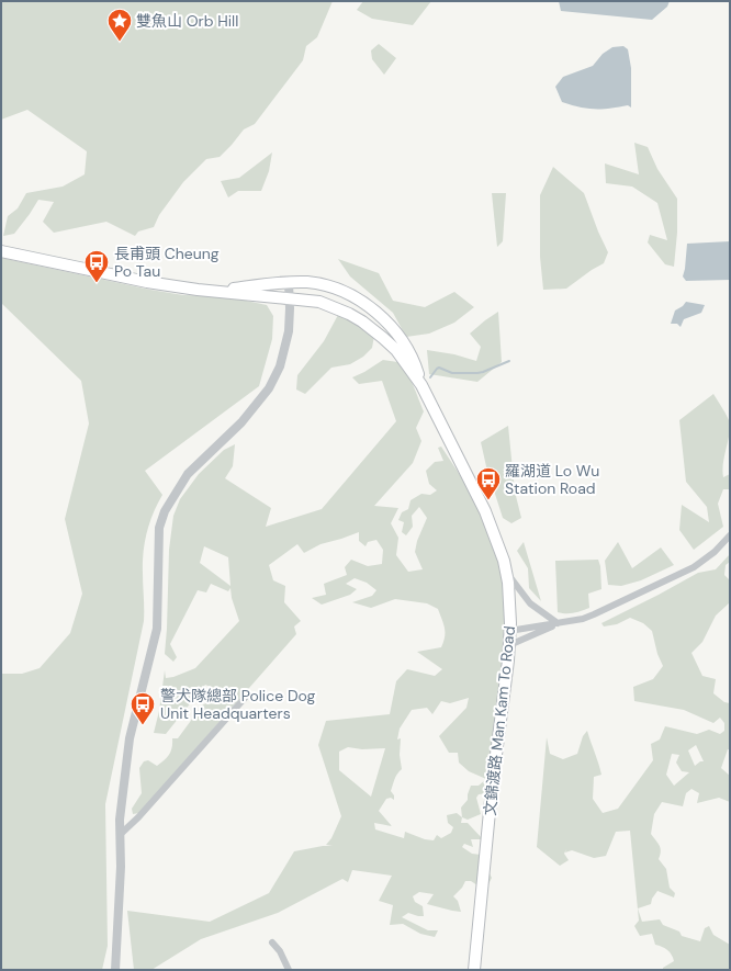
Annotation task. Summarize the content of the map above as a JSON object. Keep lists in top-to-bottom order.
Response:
{
  "streets": {
    "main road": ["文錦渡路 Man Kam To Road"]
  },
  "places": {
    "place": ["雙魚山 Orb Hill"],
    "bus stop": ["長甫頭 Cheung Po Tau", "羅湖道 Lo Wu Station Road", "警犬隊總部 Police Dog Unit Headquarters"]
  }
}
